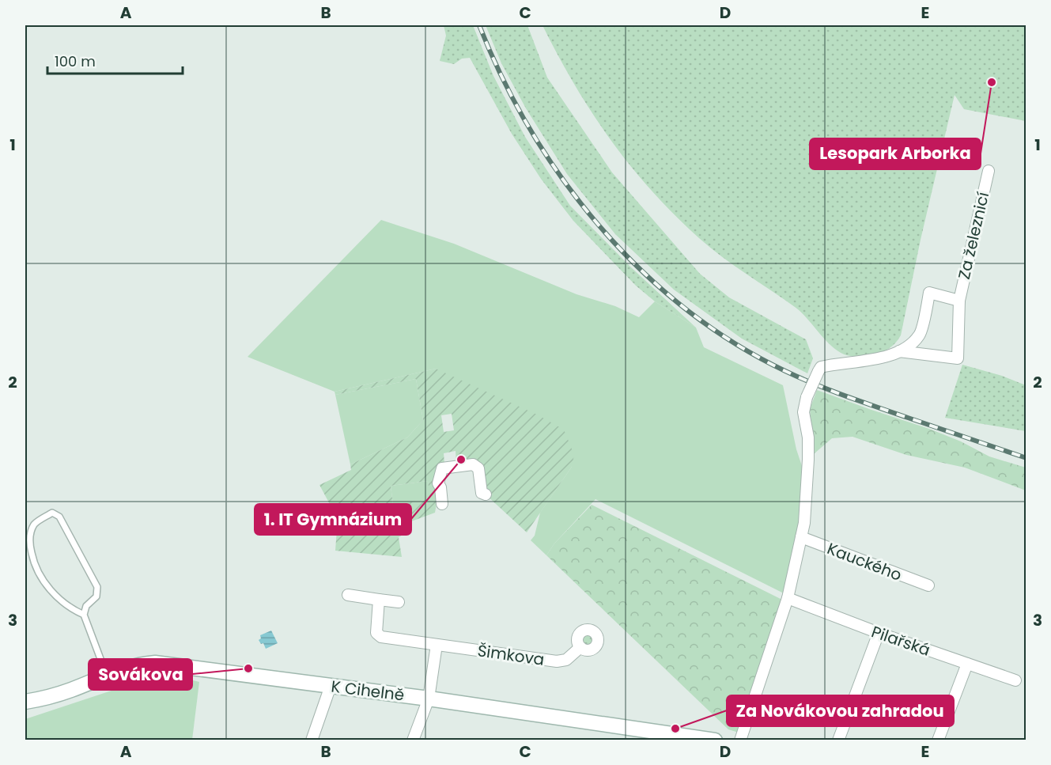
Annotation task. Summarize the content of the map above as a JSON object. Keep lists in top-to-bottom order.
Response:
{
  "streets": {
    "street": [
      "Za železnicí",
      "Kauckého",
      "Pilařská",
      "Šimkova",
      "K Cihelně"
    ]
  },
  "places": [
    "Lesopark Arborka",
    "1. IT Gymnázium",
    "Sovákova",
    "Za Novákovou zahradou"
  ],
  "scale_bar": "100 m",
  "grid": {
    "columns": [
      "A",
      "B",
      "C",
      "D",
      "E"
    ],
    "rows": ["1", "2", "3"]
  }
}
